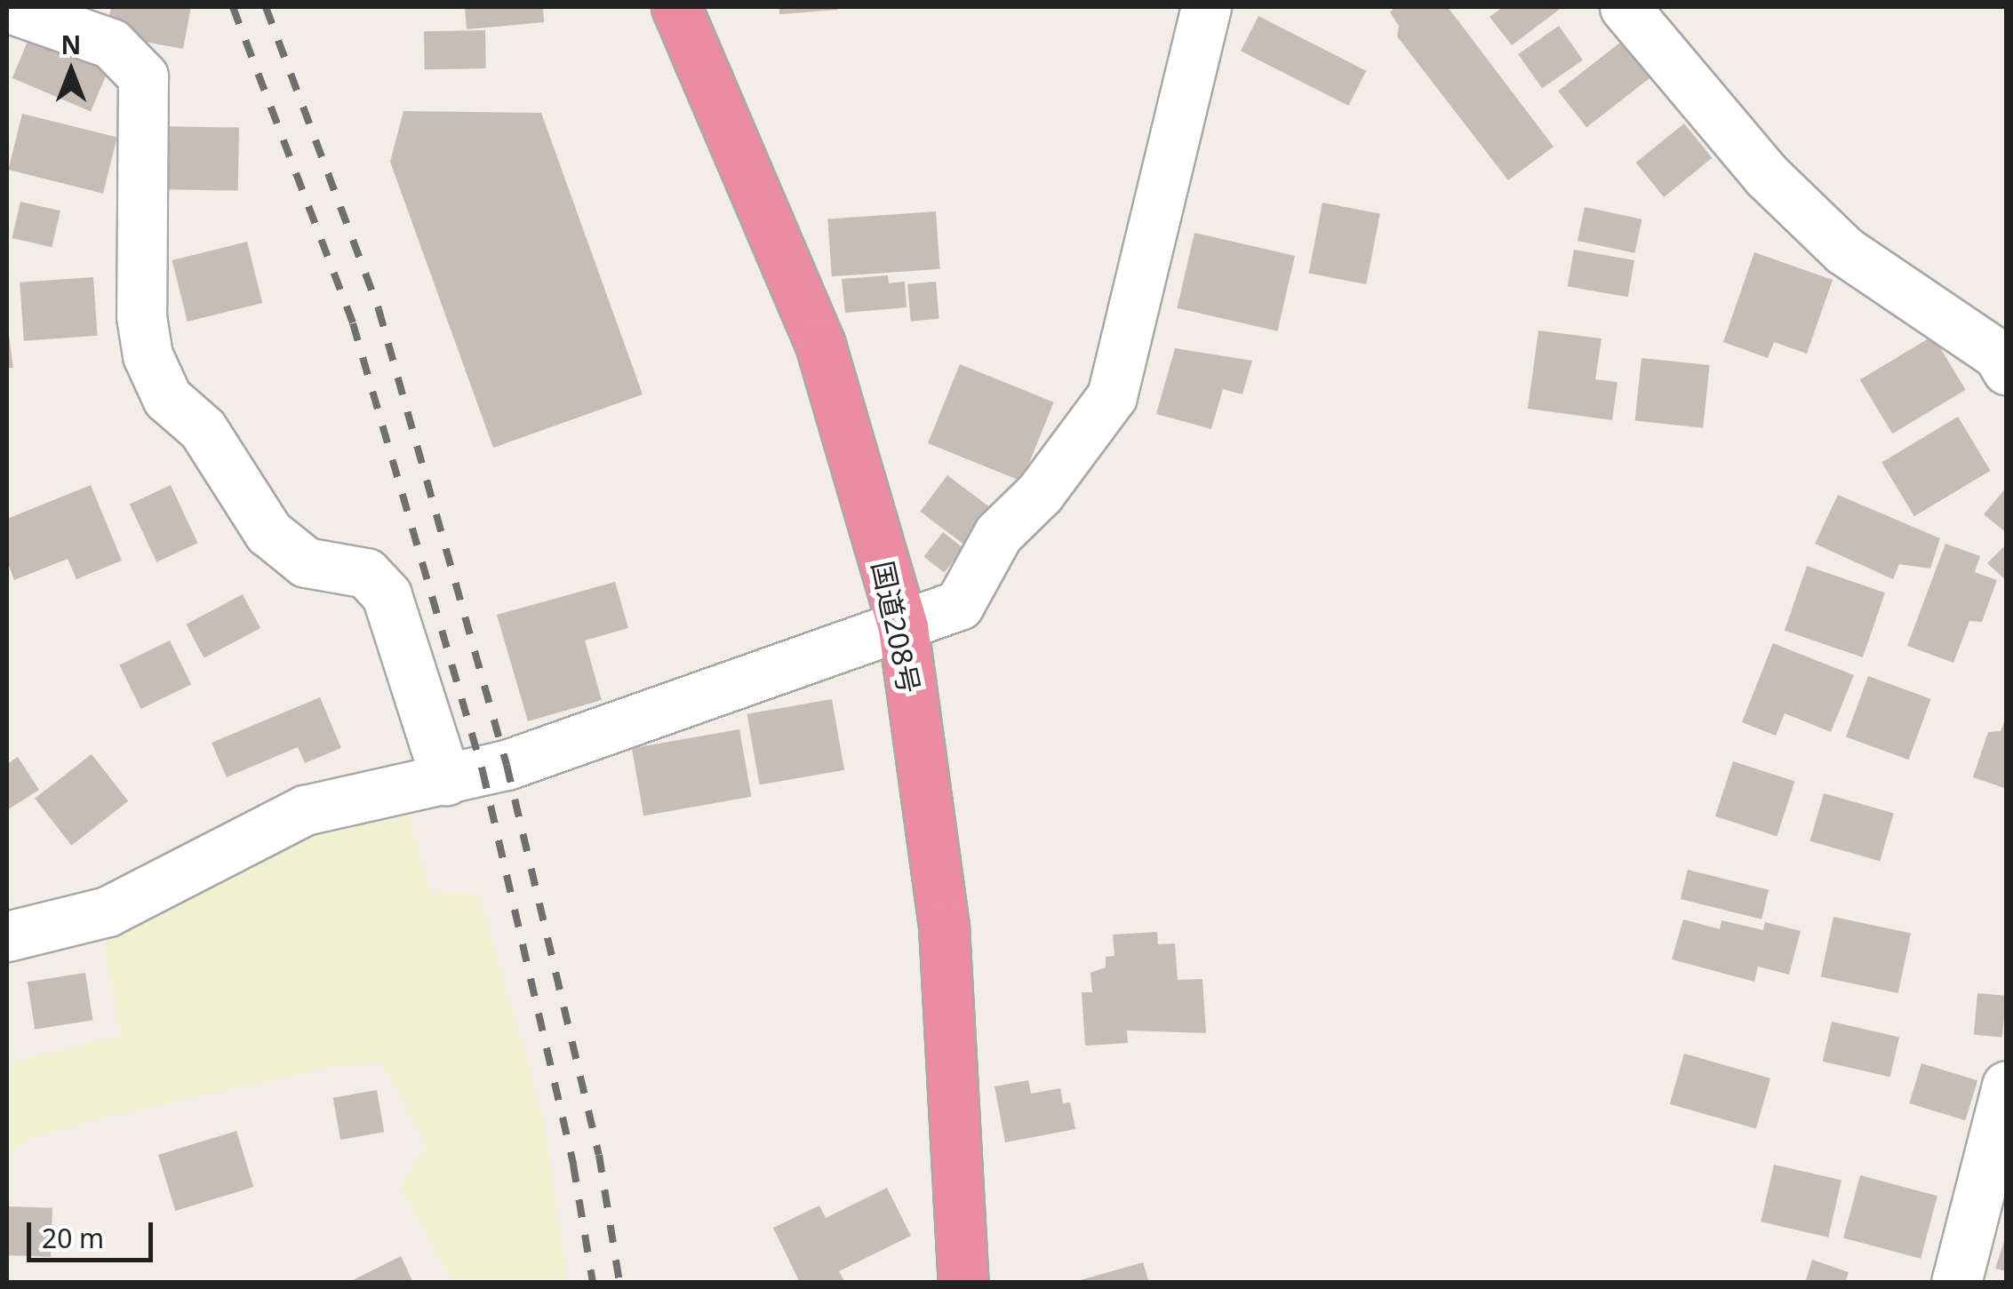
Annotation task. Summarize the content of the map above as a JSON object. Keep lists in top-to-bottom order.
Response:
{
  "streets": {
    "highway": ["国道208号"]
  },
  "scale_bar": "20 m",
  "north": "top"
}
